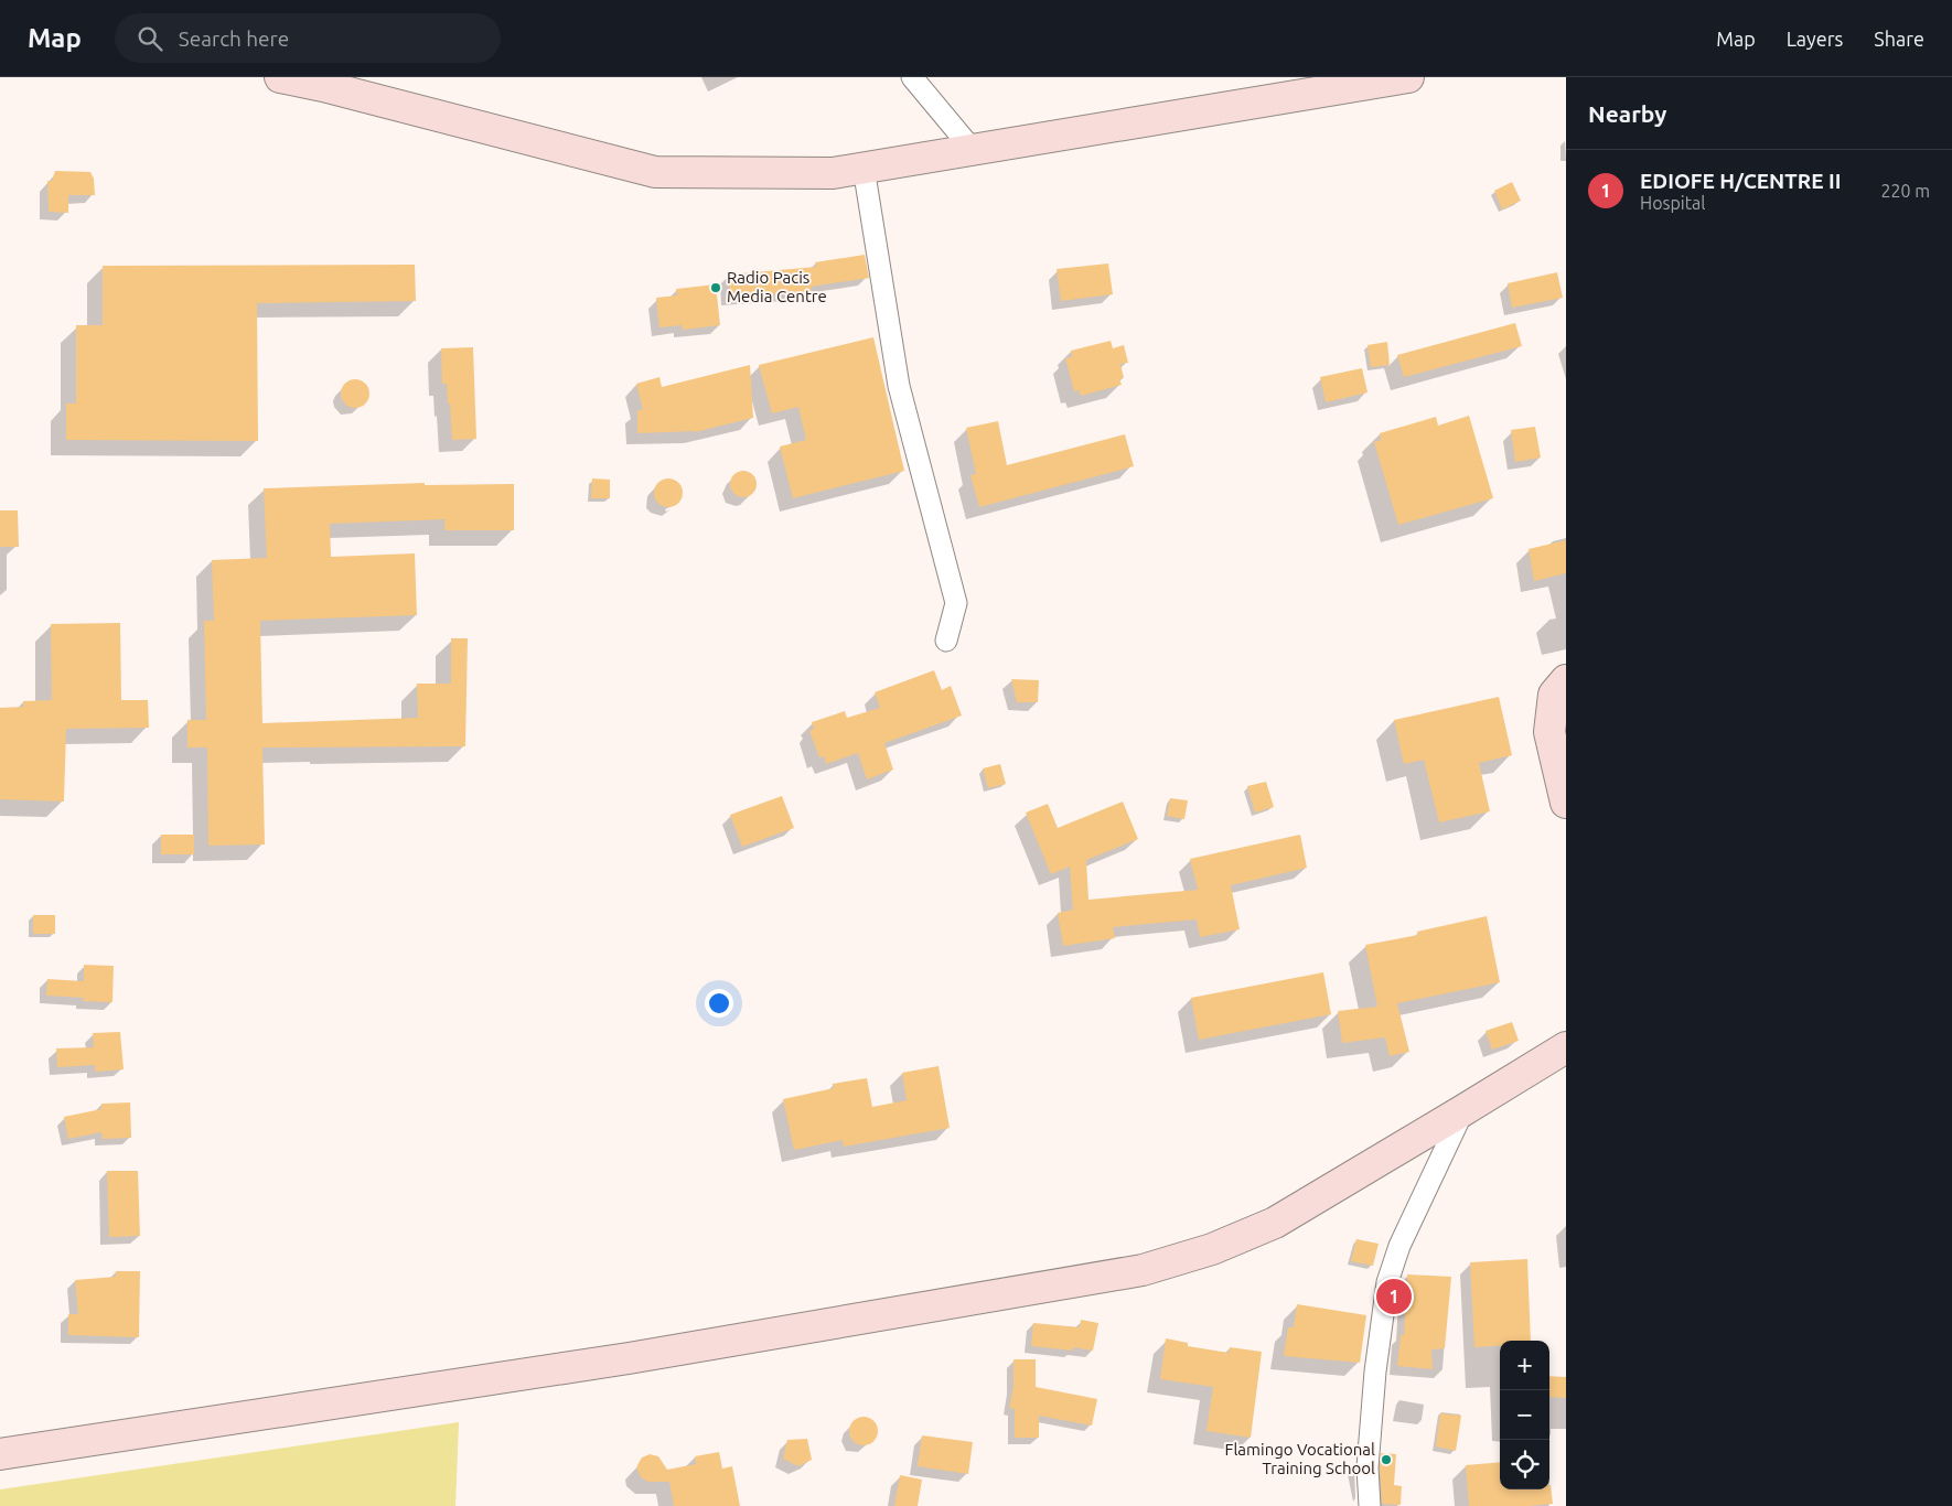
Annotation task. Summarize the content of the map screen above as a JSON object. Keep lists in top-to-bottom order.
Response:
{
  "places": ["Radio Pacis Media Centre", "Flamingo Vocational Training School"],
  "page": {
    "header": "Map",
    "search": "Search here",
    "nav": ["Map", "Layers", "Share"],
    "heading": "Nearby",
    "list": [
      {
        "mark": "1",
        "name": "EDIOFE H/CENTRE II",
        "note": "Hospital",
        "value": "220 m"
      }
    ],
    "pins": "1",
    "map_buttons": ["+", "−"]
  }
}
